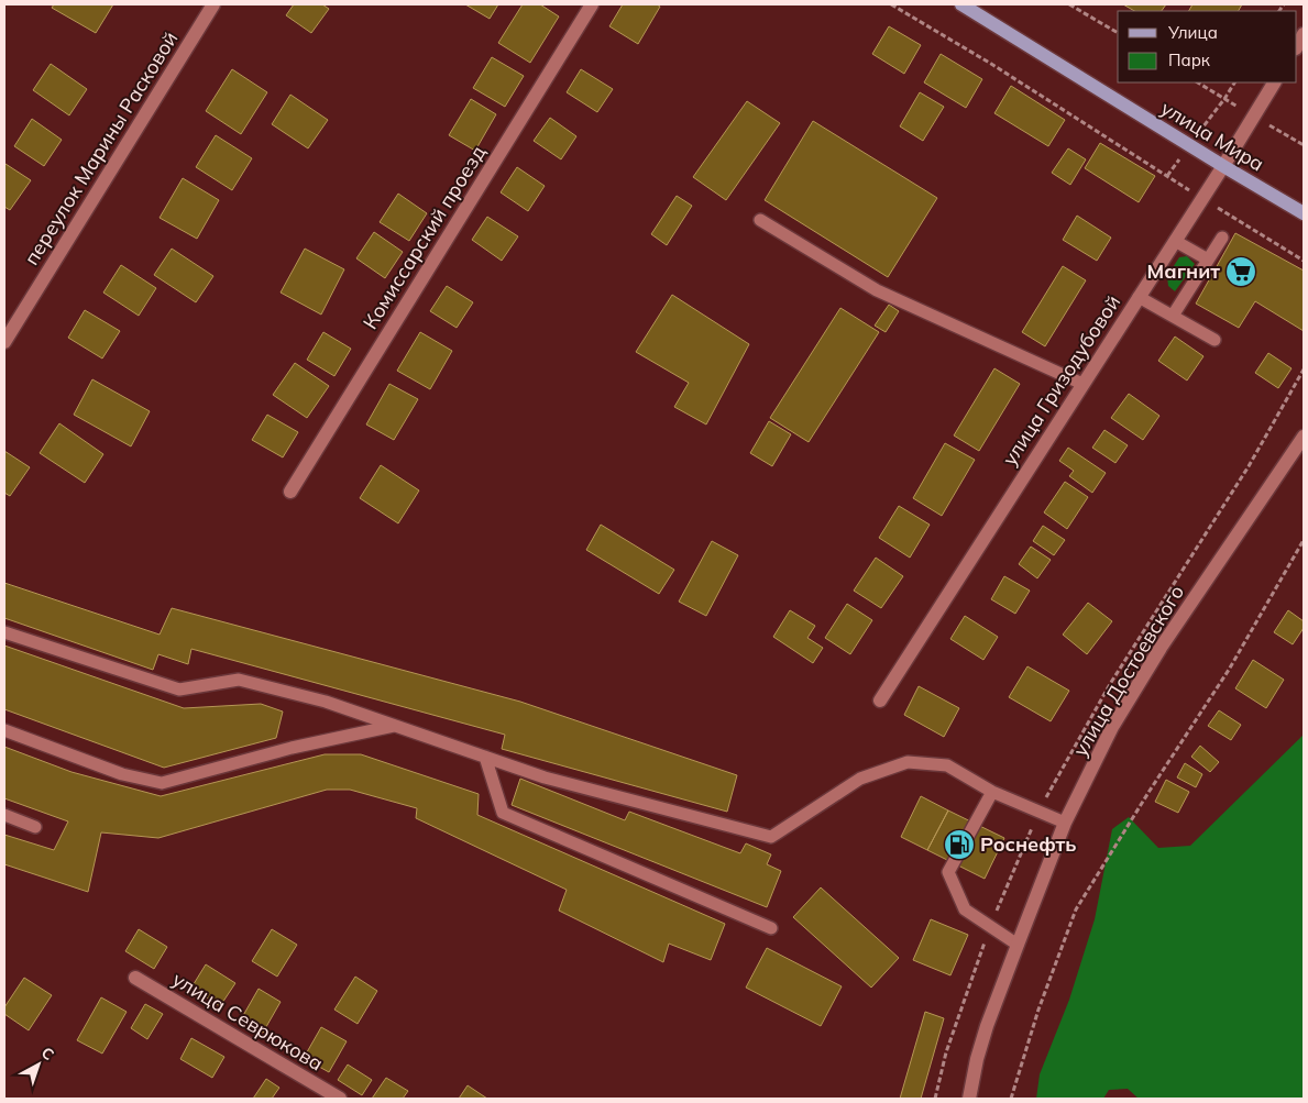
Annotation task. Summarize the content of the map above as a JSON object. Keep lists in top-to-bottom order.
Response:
{
  "streets": {
    "main road": ["улица Мира"],
    "street": [
      "переулок Марины Расковой",
      "Комиссарский проезд",
      "улица Гризодубовой",
      "улица Достоевского",
      "улица Севрюкова"
    ]
  },
  "crossings": [
    ["улица Мира", "улица Гризодубовой"]
  ],
  "places": {
    "supermarket": ["Магнит"],
    "fuel station": ["Роснефть"]
  },
  "legend": ["Улица", "Парк"],
  "north": "top right"
}
